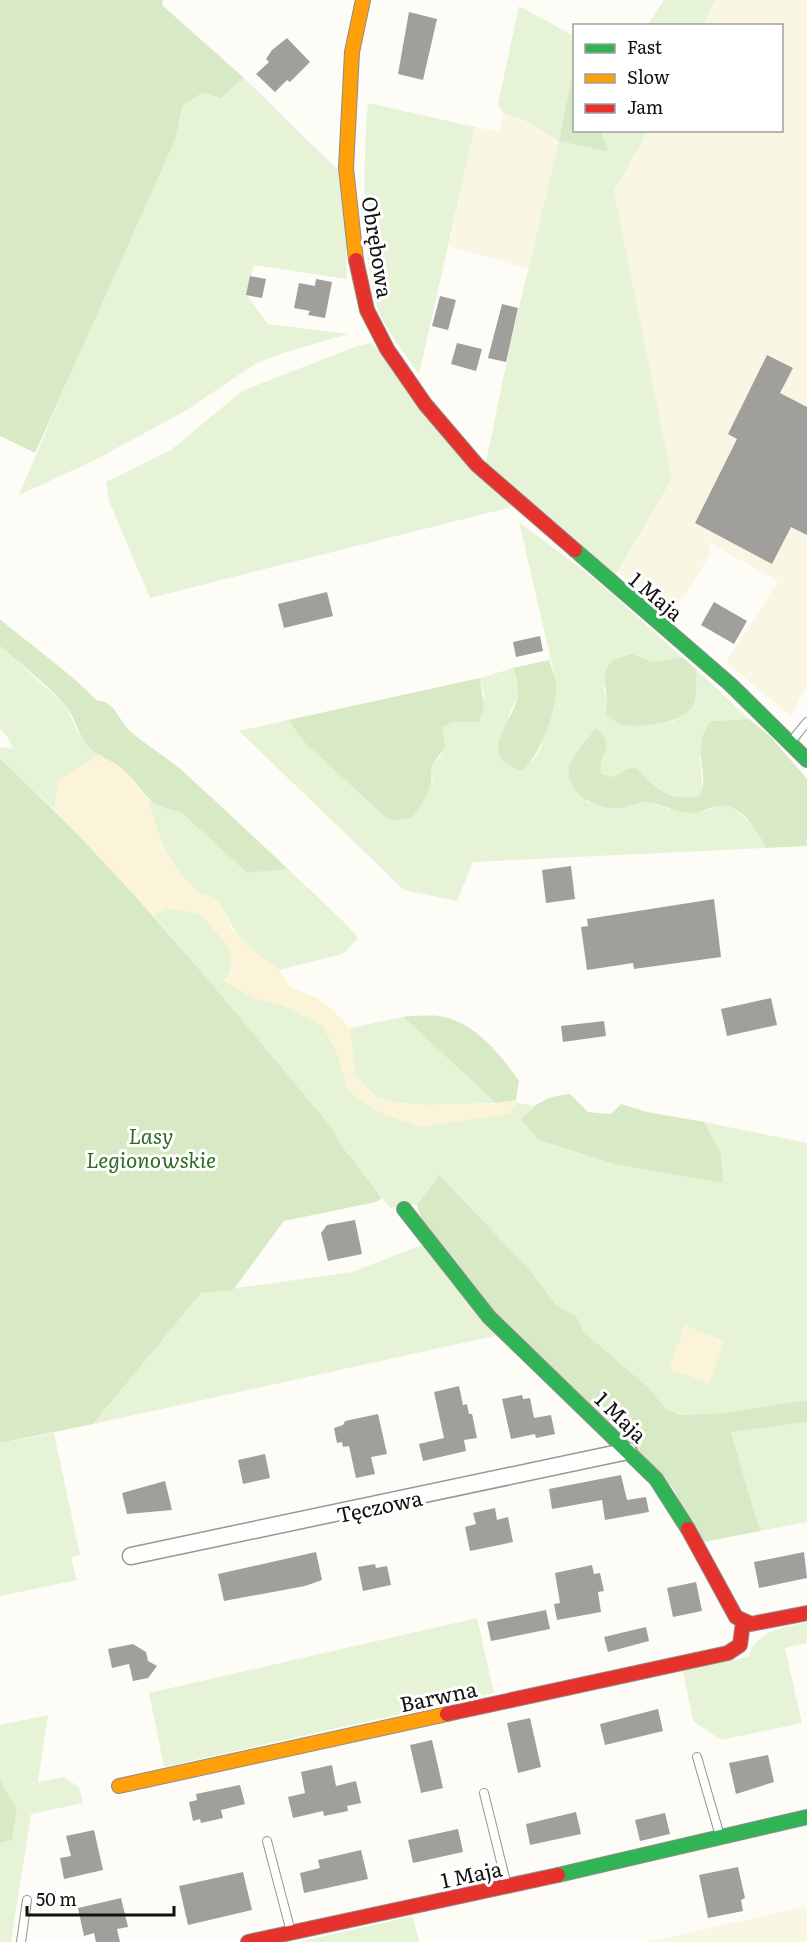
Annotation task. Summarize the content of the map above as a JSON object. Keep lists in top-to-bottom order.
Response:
{
  "streets": {
    "street": [
      "Obrębowa",
      "1 Maja",
      "Tęczowa",
      "Barwna"
    ]
  },
  "crossings": [
    ["Obrębowa", "1 Maja"],
    ["1 Maja", "Tęczowa"],
    ["1 Maja", "Barwna"]
  ],
  "parks": ["Lasy Legionowskie"],
  "legend": ["Fast", "Slow", "Jam"],
  "scale_bar": "50 m"
}
